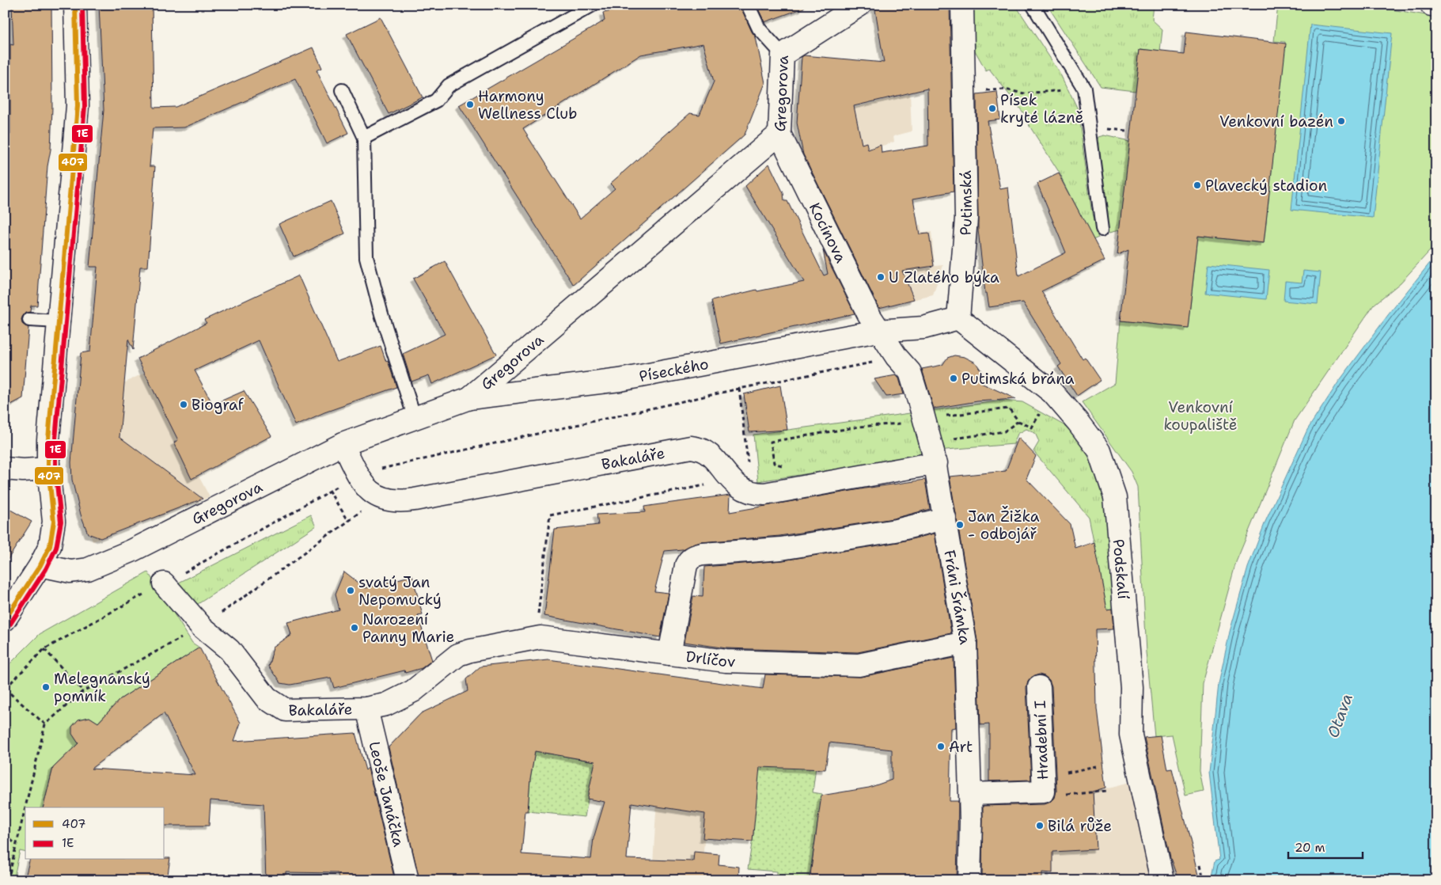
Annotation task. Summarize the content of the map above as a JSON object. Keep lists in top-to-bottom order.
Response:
{
  "streets": {
    "street": [
      "Gregorova",
      "Putimská",
      "Kocínova",
      "Píseckého",
      "Bakaláře",
      "Podskalí",
      "Fráni Šrámka",
      "Drlíčov",
      "Hradební I",
      "Leoše Janáčka"
    ]
  },
  "crossings": [
    ["Gregorova", "Kocínova"],
    ["Gregorova", "Píseckého"],
    ["Putimská", "Podskalí"],
    ["Kocínova", "Píseckého"],
    ["Kocínova", "Fráni Šrámka"],
    ["Píseckého", "Fráni Šrámka"],
    ["Bakaláře", "Fráni Šrámka"],
    ["Bakaláře", "Drlíčov"],
    ["Bakaláře", "Leoše Janáčka"],
    ["Fráni Šrámka", "Drlíčov"],
    ["Fráni Šrámka", "Hradební I"]
  ],
  "water": ["Otava"],
  "parks": ["Venkovní koupaliště"],
  "places": [
    "Harmony Wellness Club",
    "Písek kryté lázně",
    "Venkovní bazén",
    "Plavecký stadion",
    "U Zlatého býka",
    "Putimská brána",
    "Biograf",
    "Jan Žižka - odbojář",
    "svatý Jan Nepomucký",
    "Narození Panny Marie",
    "Melegnanský pomník",
    "Art",
    "Bilá růže"
  ],
  "lines": ["transit line 407", "transit line 1E"],
  "legend": ["407", "1E"],
  "scale_bar": "20 m"
}
